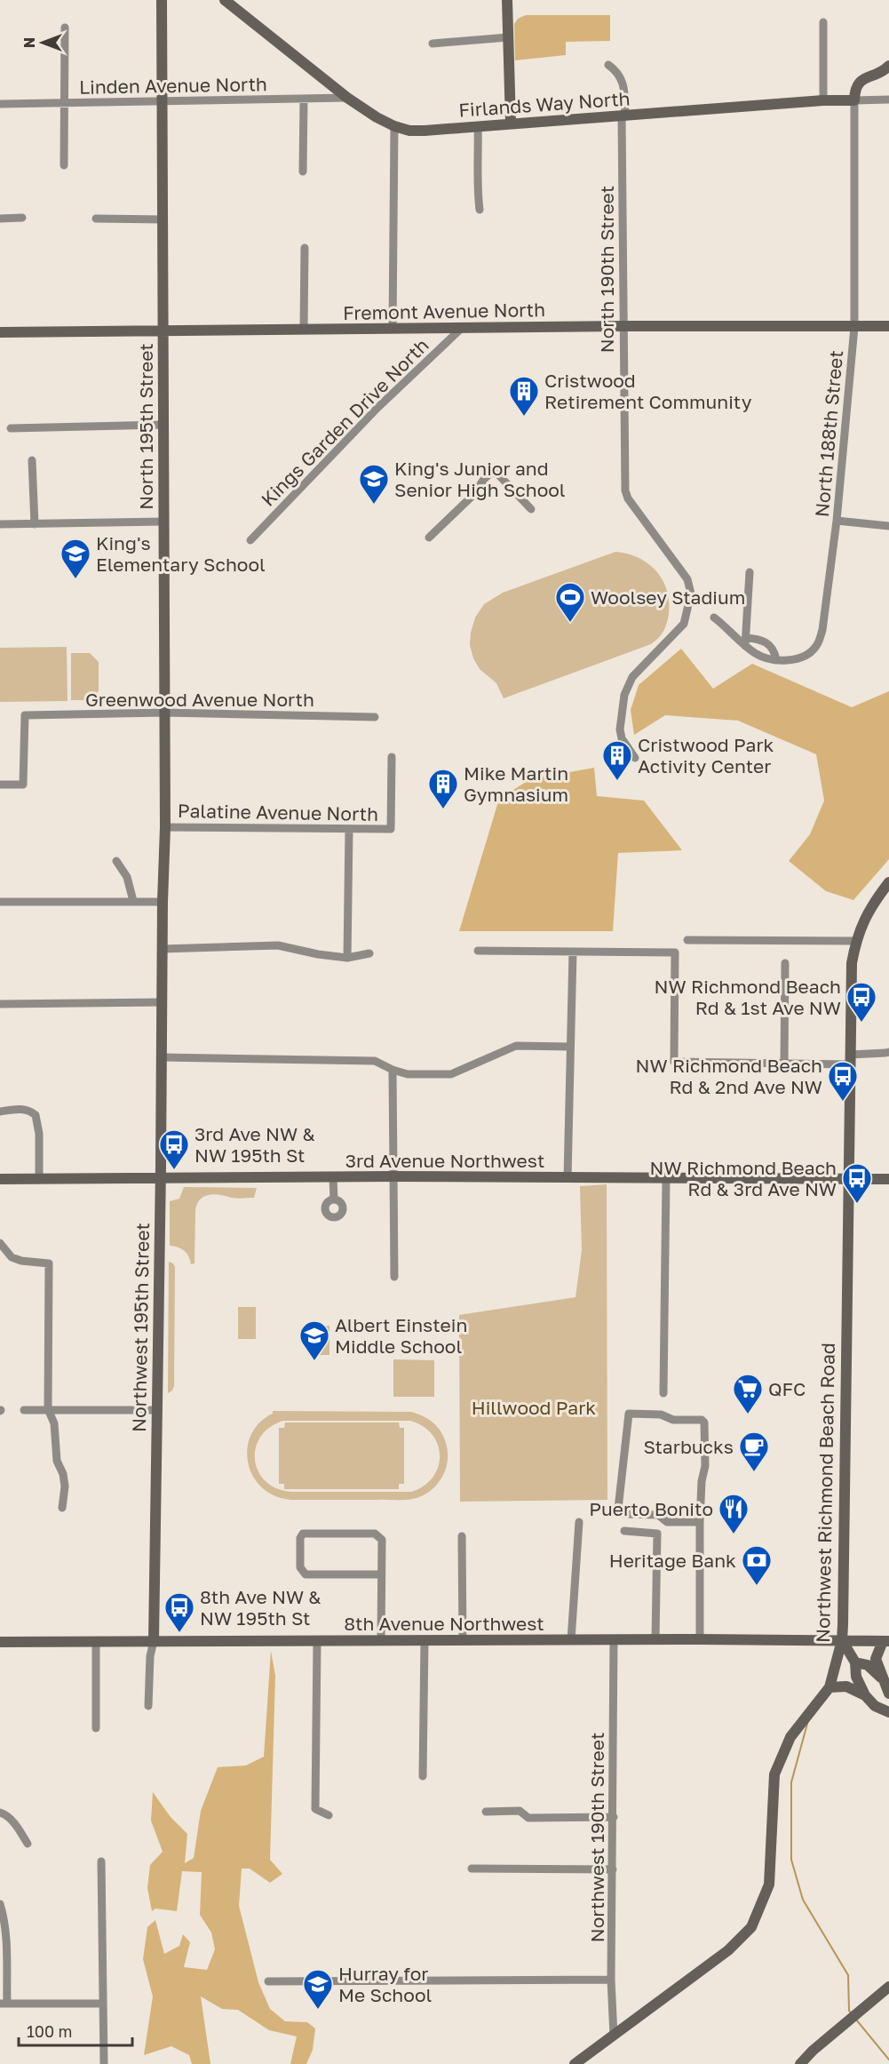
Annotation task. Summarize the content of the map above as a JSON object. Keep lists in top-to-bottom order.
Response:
{
  "streets": {
    "street": [
      "Linden Avenue North",
      "Firlands Way North",
      "North 190th Street",
      "Fremont Avenue North",
      "Kings Garden Drive North",
      "North 195th Street",
      "North 188th Street",
      "Greenwood Avenue North",
      "Palatine Avenue North",
      "3rd Avenue Northwest",
      "Northwest 195th Street",
      "Northwest Richmond Beach Road",
      "8th Avenue Northwest",
      "Northwest 190th Street"
    ]
  },
  "crossings": [
    ["Linden Avenue North", "Firlands Way North"],
    ["Linden Avenue North", "North 195th Street"],
    ["Firlands Way North", "North 190th Street"],
    ["Firlands Way North", "North 188th Street"],
    ["North 190th Street", "Fremont Avenue North"],
    ["Fremont Avenue North", "Kings Garden Drive North"],
    ["Fremont Avenue North", "North 195th Street"],
    ["Fremont Avenue North", "North 188th Street"],
    ["North 195th Street", "Greenwood Avenue North"],
    ["North 195th Street", "Palatine Avenue North"],
    ["North 195th Street", "Northwest 195th Street"],
    ["3rd Avenue Northwest", "Northwest 195th Street"],
    ["3rd Avenue Northwest", "Northwest Richmond Beach Road"],
    ["Northwest 195th Street", "8th Avenue Northwest"],
    ["Northwest Richmond Beach Road", "8th Avenue Northwest"],
    ["Northwest Richmond Beach Road", "Northwest 190th Street"],
    ["8th Avenue Northwest", "Northwest 190th Street"]
  ],
  "parks": ["Hillwood Park"],
  "places": {
    "building": ["Cristwood Retirement Community", "Cristwood Park Activity Center", "Mike Martin Gymnasium"],
    "school or university": [
      "King's Junior and Senior High School",
      "King's Elementary School",
      "Albert Einstein Middle School",
      "Hurray for Me School"
    ],
    "sports": ["Woolsey Stadium"],
    "bus stop": [
      "NW Richmond Beach Rd & 1st Ave NW",
      "NW Richmond Beach Rd & 2nd Ave NW",
      "3rd Ave NW & NW 195th St",
      "NW Richmond Beach Rd & 3rd Ave NW",
      "8th Ave NW & NW 195th St"
    ],
    "supermarket": ["QFC"],
    "cafe": ["Starbucks"],
    "restaurant": ["Puerto Bonito"],
    "bank": ["Heritage Bank"]
  },
  "scale_bar": "100 m",
  "north": "left"
}
